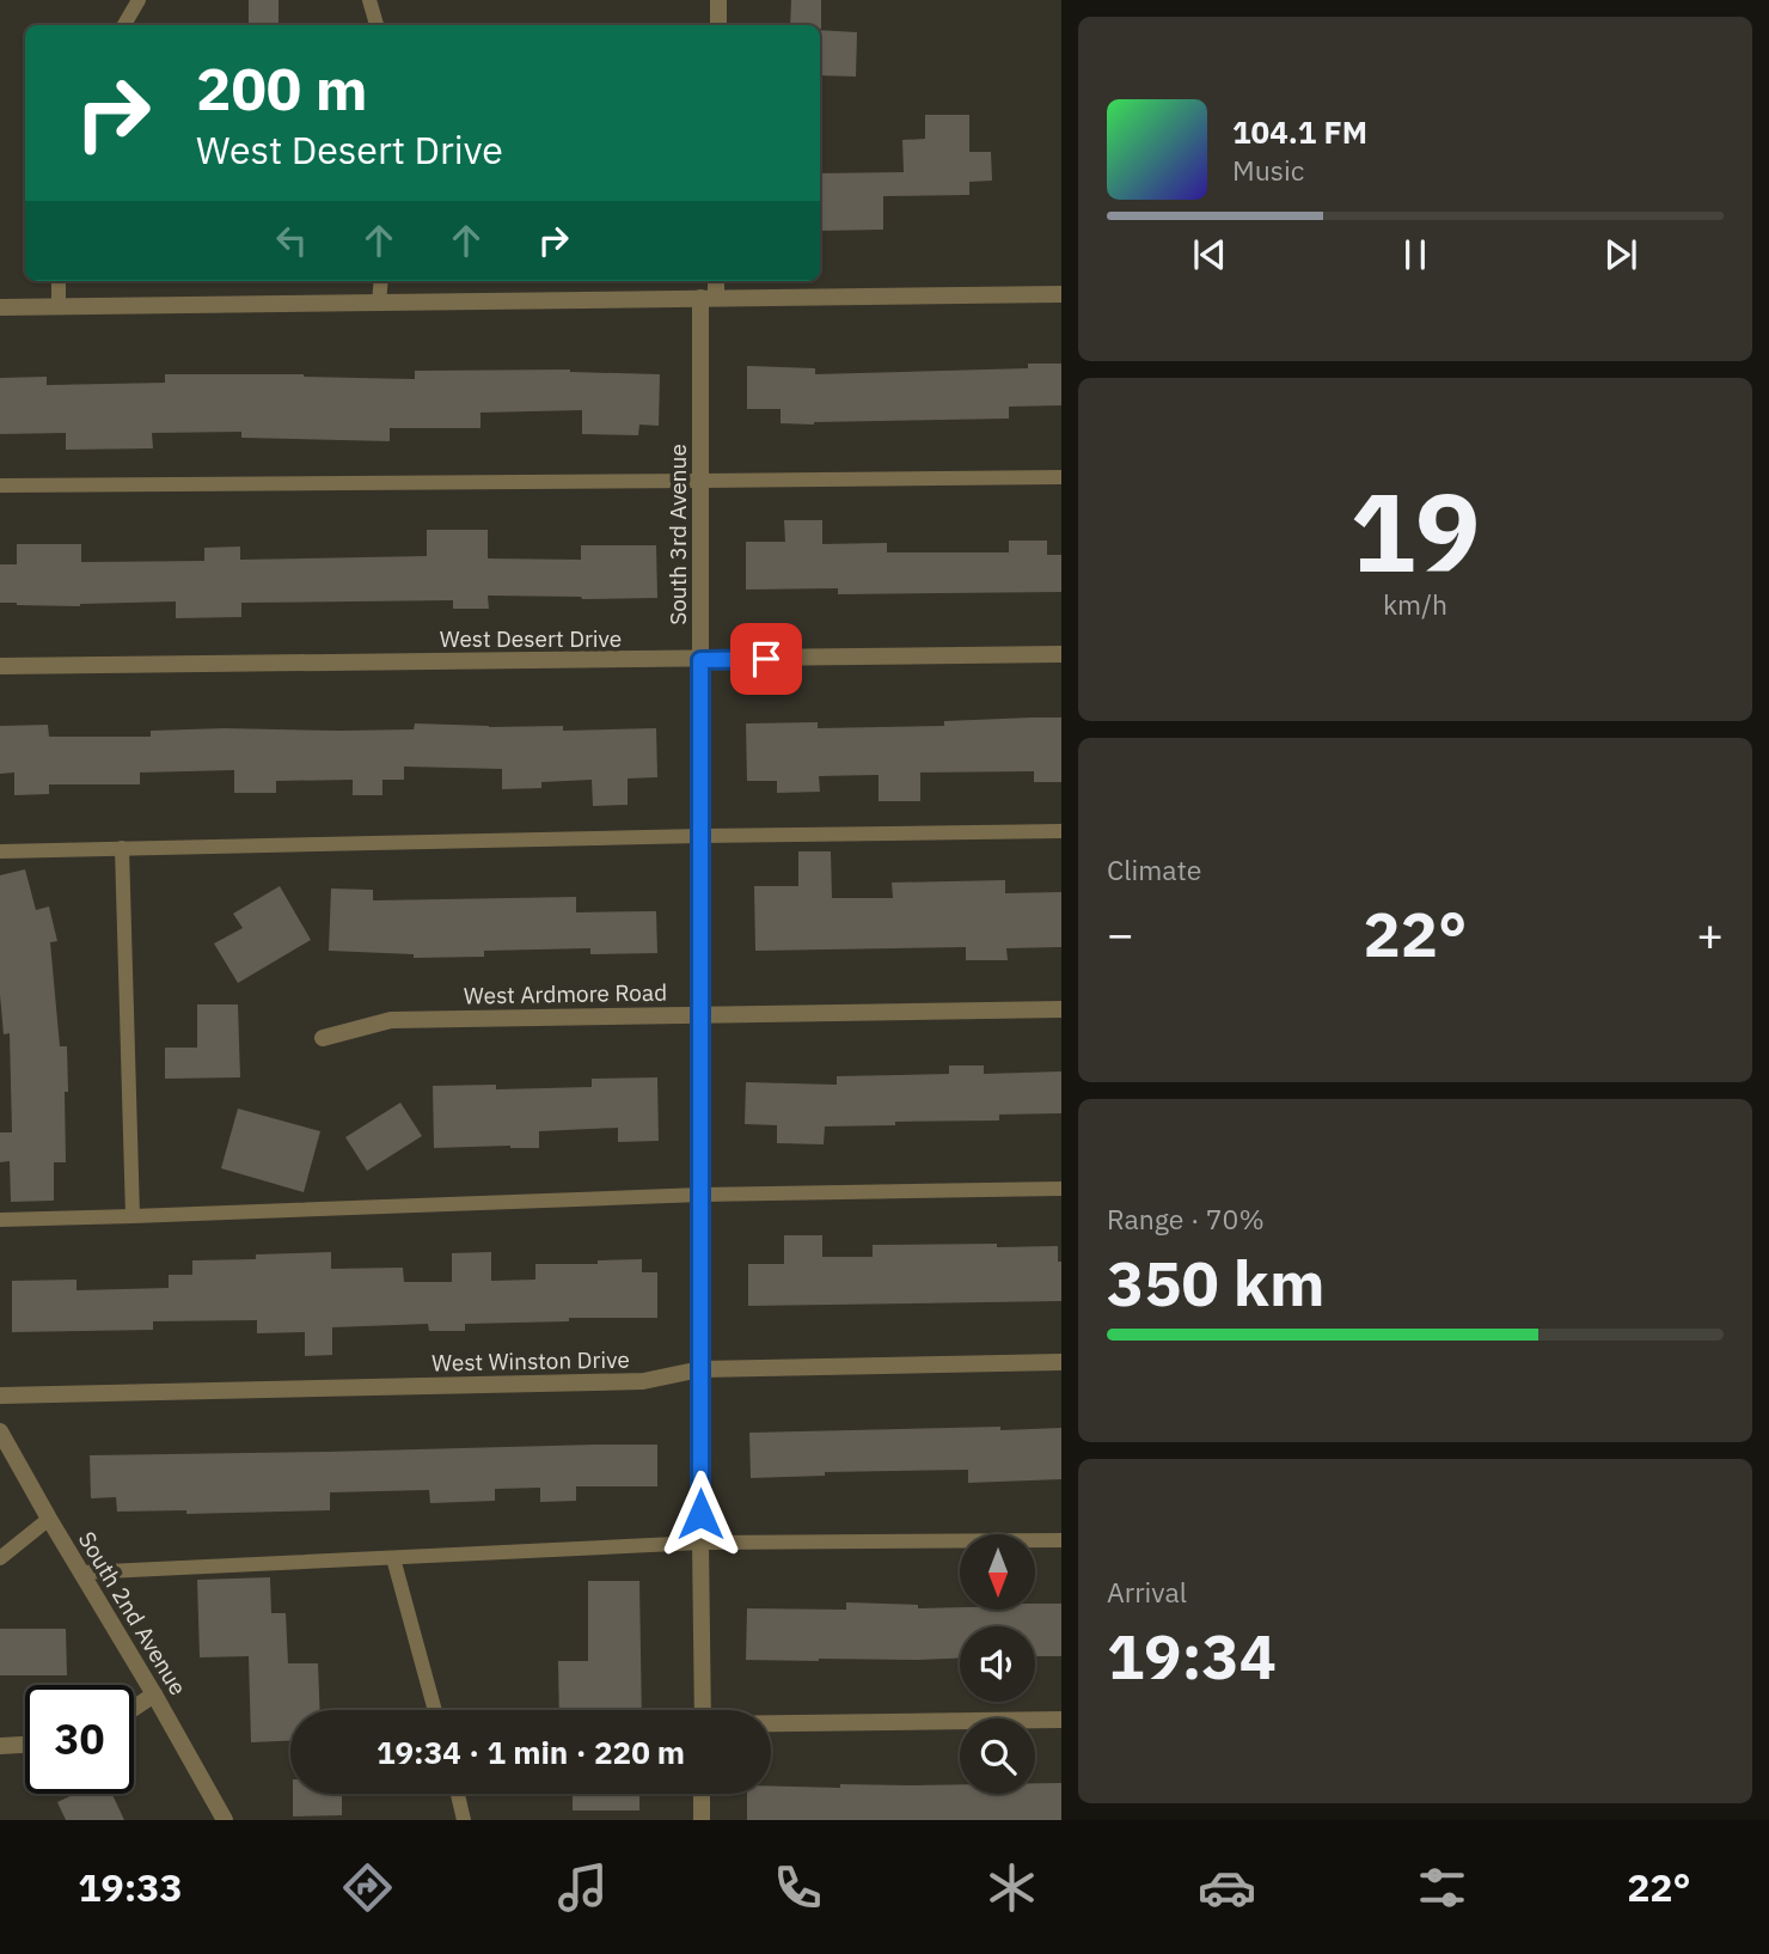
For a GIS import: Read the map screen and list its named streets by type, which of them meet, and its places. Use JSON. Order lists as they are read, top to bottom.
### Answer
{
  "streets": {
    "street": [
      "South 3rd Avenue",
      "West Desert Drive",
      "West Ardmore Road",
      "West Winston Drive",
      "South 2nd Avenue"
    ]
  },
  "crossings": [
    ["South 3rd Avenue", "West Desert Drive"],
    ["South 3rd Avenue", "West Ardmore Road"],
    ["South 3rd Avenue", "West Winston Drive"]
  ],
  "north": "bottom",
  "page": {
    "turn": ["200 m", "West Desert Drive"],
    "song": ["104.1 FM", "Music"],
    "tile": [
      ["19", "km/h"],
      "Climate",
      ["Range · 70%", "350 km"],
      ["Arrival", "19:34"]
    ],
    "heat": ["−", "22°", "+"],
    "limit": "30",
    "trip": "19:34 · 1 min · 220 m",
    "tabs": ["19:33", "22°"]
  }
}
